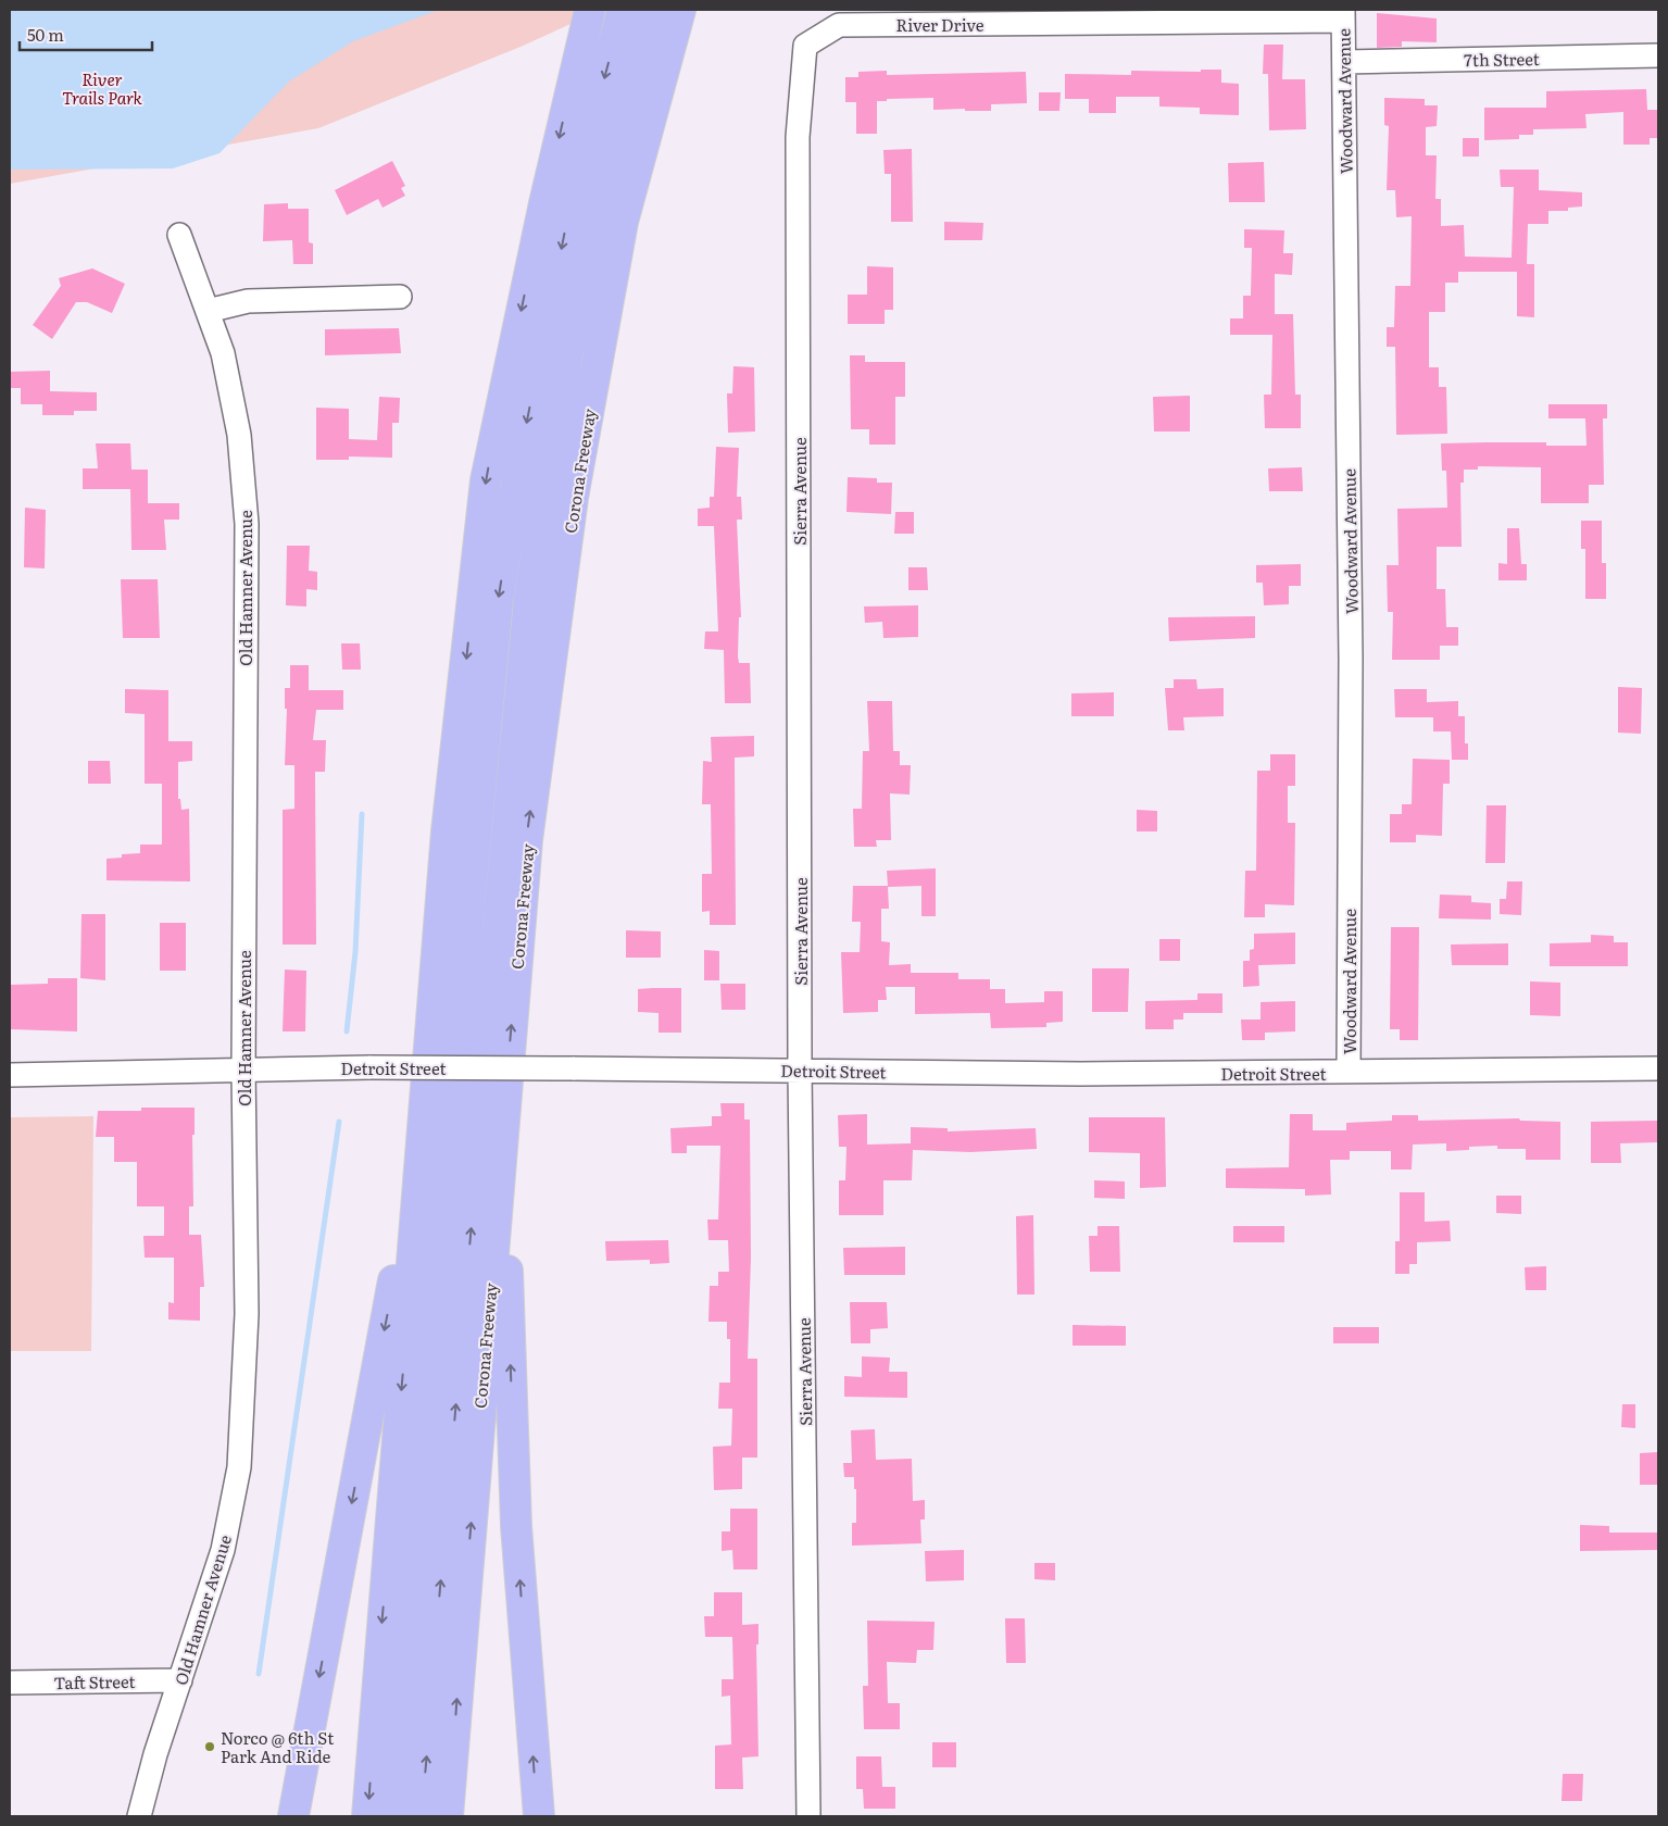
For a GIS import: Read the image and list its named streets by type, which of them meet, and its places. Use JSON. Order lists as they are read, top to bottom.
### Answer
{
  "streets": {
    "highway": ["Corona Freeway"],
    "street": [
      "River Drive",
      "7th Street",
      "Woodward Avenue",
      "Sierra Avenue",
      "Old Hamner Avenue",
      "Detroit Street",
      "Taft Street"
    ]
  },
  "crossings": [
    ["River Drive", "Woodward Avenue"],
    ["River Drive", "Sierra Avenue"],
    ["7th Street", "Woodward Avenue"],
    ["Woodward Avenue", "Detroit Street"],
    ["Sierra Avenue", "Detroit Street"],
    ["Old Hamner Avenue", "Detroit Street"],
    ["Old Hamner Avenue", "Taft Street"]
  ],
  "parks": ["River Trails Park"],
  "places": ["Norco @ 6th St Park And Ride"],
  "scale_bar": "50 m"
}
